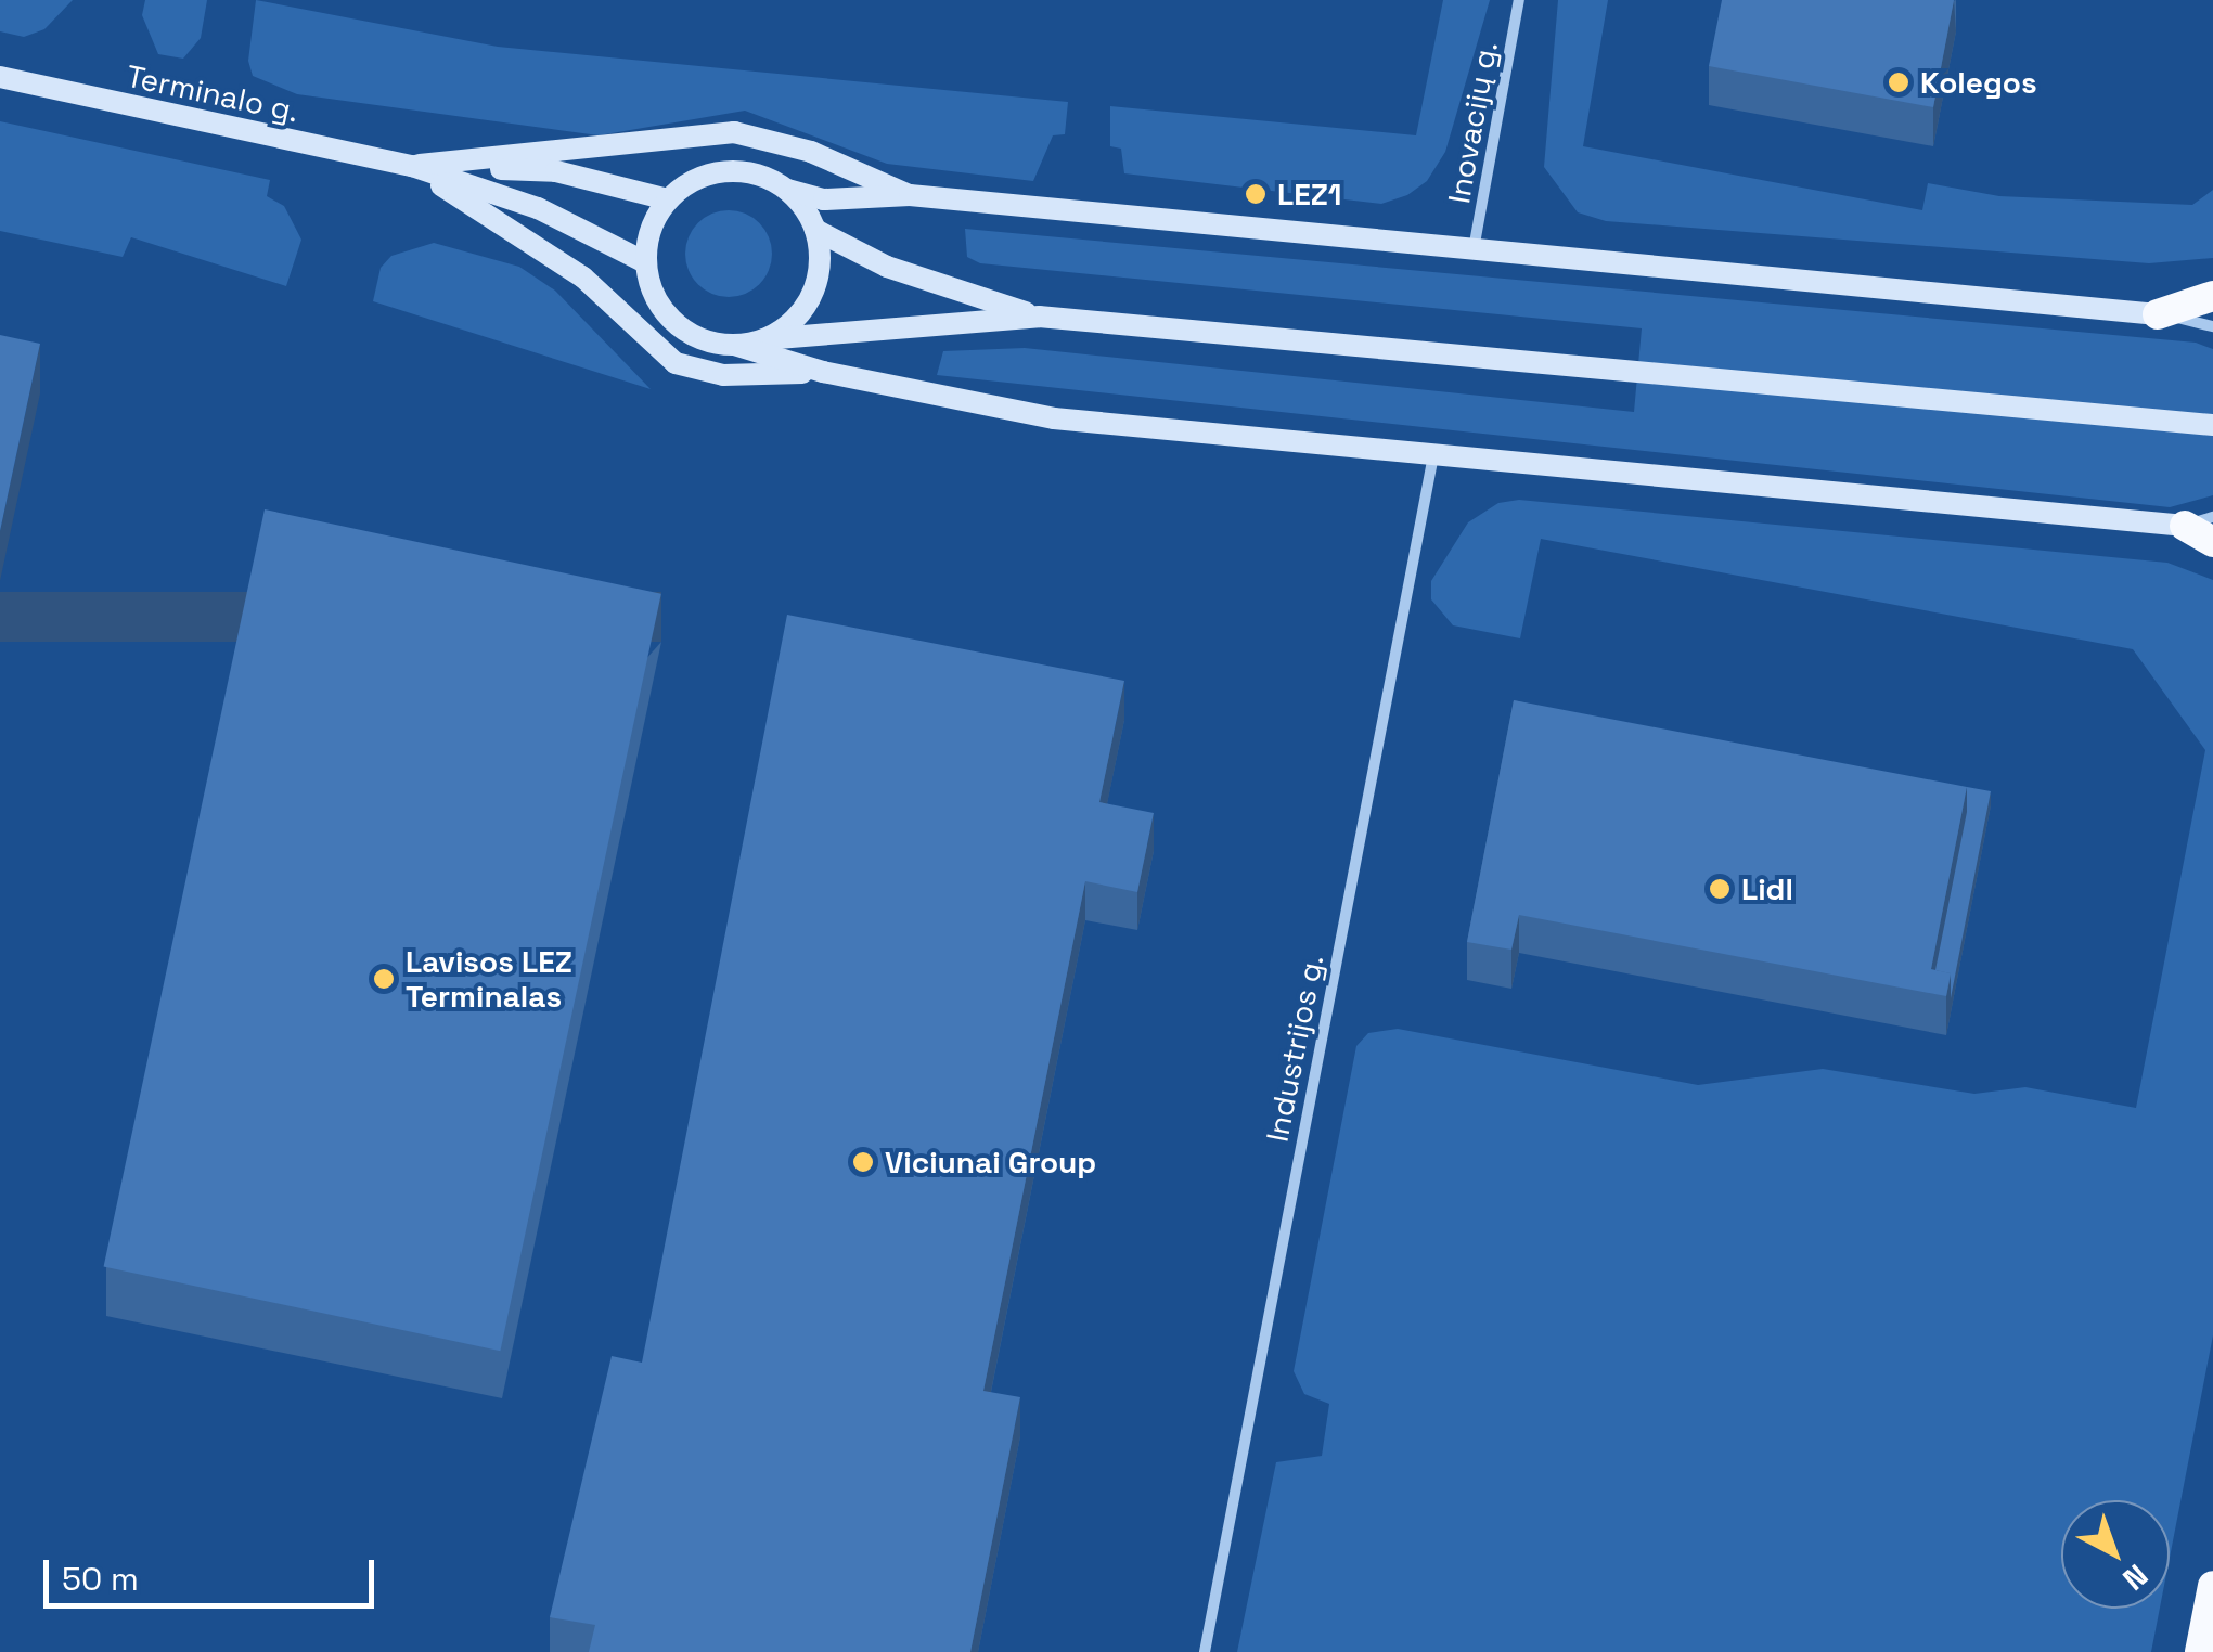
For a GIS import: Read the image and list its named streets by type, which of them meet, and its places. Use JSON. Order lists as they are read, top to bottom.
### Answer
{
  "streets": {
    "main road": ["Terminalo g."],
    "street": ["Inovacijų g.", "Industrijos g."]
  },
  "places": [
    "Kolegos",
    "LEZ1",
    "Lidl",
    "Lavisos LEZ Terminalas",
    "Viciunai Group"
  ],
  "scale_bar": "50 m",
  "north": "bottom right"
}
